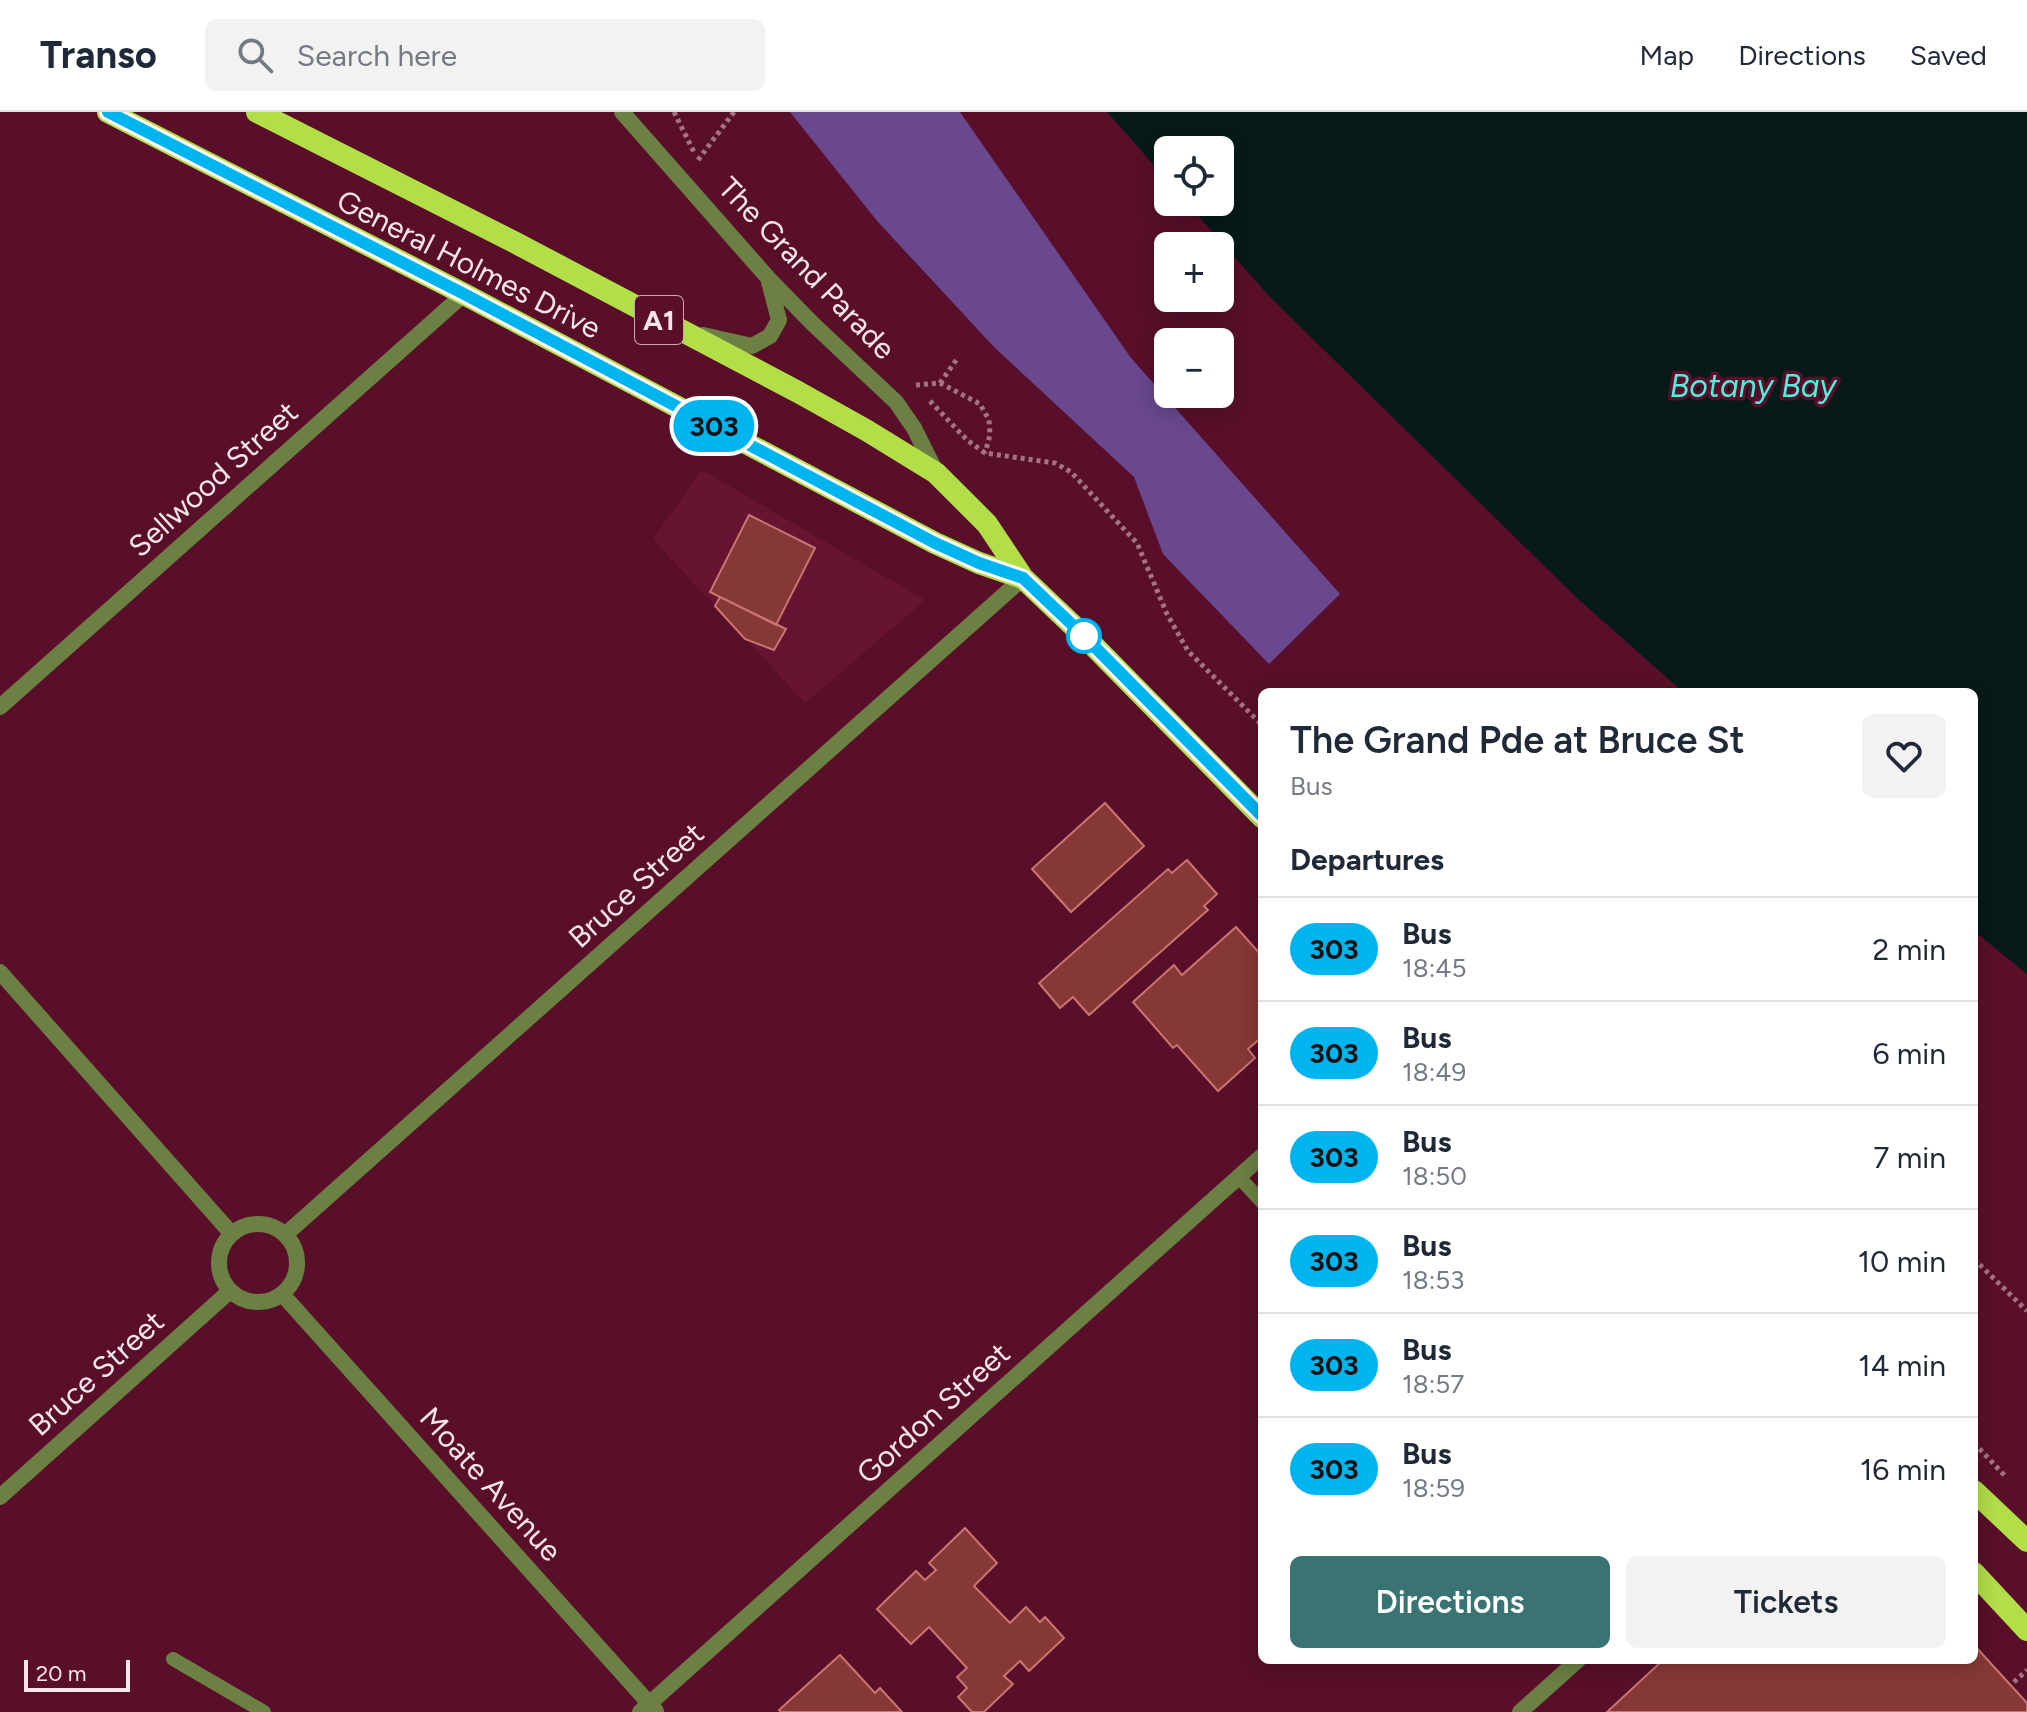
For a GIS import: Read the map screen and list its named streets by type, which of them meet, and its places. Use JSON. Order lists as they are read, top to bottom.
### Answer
{
  "streets": {
    "highway": ["General Holmes Drive", "A1"],
    "street": [
      "The Grand Parade",
      "Sellwood Street",
      "Bruce Street",
      "Gordon Street",
      "Moate Avenue"
    ]
  },
  "crossings": [
    ["General Holmes Drive", "The Grand Parade"],
    ["General Holmes Drive", "A1"],
    ["General Holmes Drive", "Sellwood Street"],
    ["General Holmes Drive", "Bruce Street"],
    ["A1", "Bruce Street"],
    ["Bruce Street", "Moate Avenue"],
    ["Gordon Street", "Moate Avenue"]
  ],
  "water": ["Botany Bay"],
  "lines": ["bus line 303"],
  "scale_bar": "20 m",
  "page": {
    "header": "Transo",
    "search": "Search here",
    "nav": ["Map", "Directions", "Saved"],
    "on_map": "303",
    "map_buttons": ["+", "−"],
    "heading": [
      ["The Grand Pde at Bruce St", "Bus"],
      "Departures"
    ],
    "list": [
      {
        "mark": "303",
        "name": "Bus",
        "note": "18:45",
        "value": "2 min"
      },
      {
        "mark": "303",
        "name": "Bus",
        "note": "18:49",
        "value": "6 min"
      },
      {
        "mark": "303",
        "name": "Bus",
        "note": "18:50",
        "value": "7 min"
      },
      {
        "mark": "303",
        "name": "Bus",
        "note": "18:53",
        "value": "10 min"
      },
      {
        "mark": "303",
        "name": "Bus",
        "note": "18:57",
        "value": "14 min"
      },
      {
        "mark": "303",
        "name": "Bus",
        "note": "18:59",
        "value": "16 min"
      }
    ],
    "buttons": ["Directions", "Tickets"],
    "scale": "20 m"
  }
}
